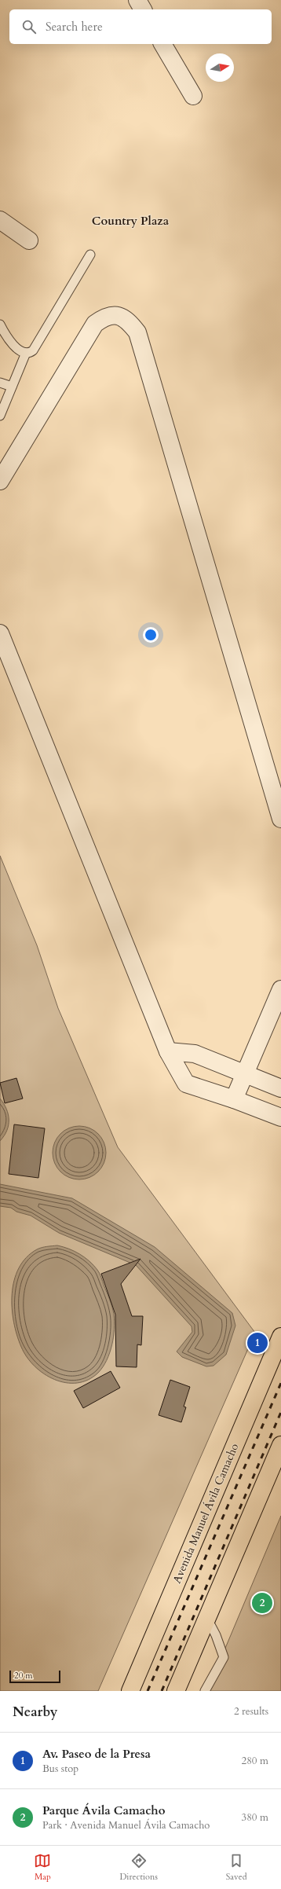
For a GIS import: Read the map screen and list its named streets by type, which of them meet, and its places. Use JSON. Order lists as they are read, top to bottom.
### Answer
{
  "streets": {
    "main road": ["Avenida Manuel Ávila Camacho"]
  },
  "districts": ["Country Plaza"],
  "scale_bar": "20 m",
  "north": "right",
  "page": {
    "search": "Search here",
    "pins": ["1", "2"],
    "scale": "20 m",
    "heading": ["Nearby", "2 results"],
    "list": [
      {
        "mark": "1",
        "name": "Av. Paseo de la Presa",
        "note": "Bus stop",
        "value": "280 m"
      },
      {
        "mark": "2",
        "name": "Parque Ávila Camacho",
        "note": "Park · Avenida Manuel Ávila Camacho",
        "value": "380 m"
      }
    ],
    "nav": ["Map", "Directions", "Saved"]
  }
}
